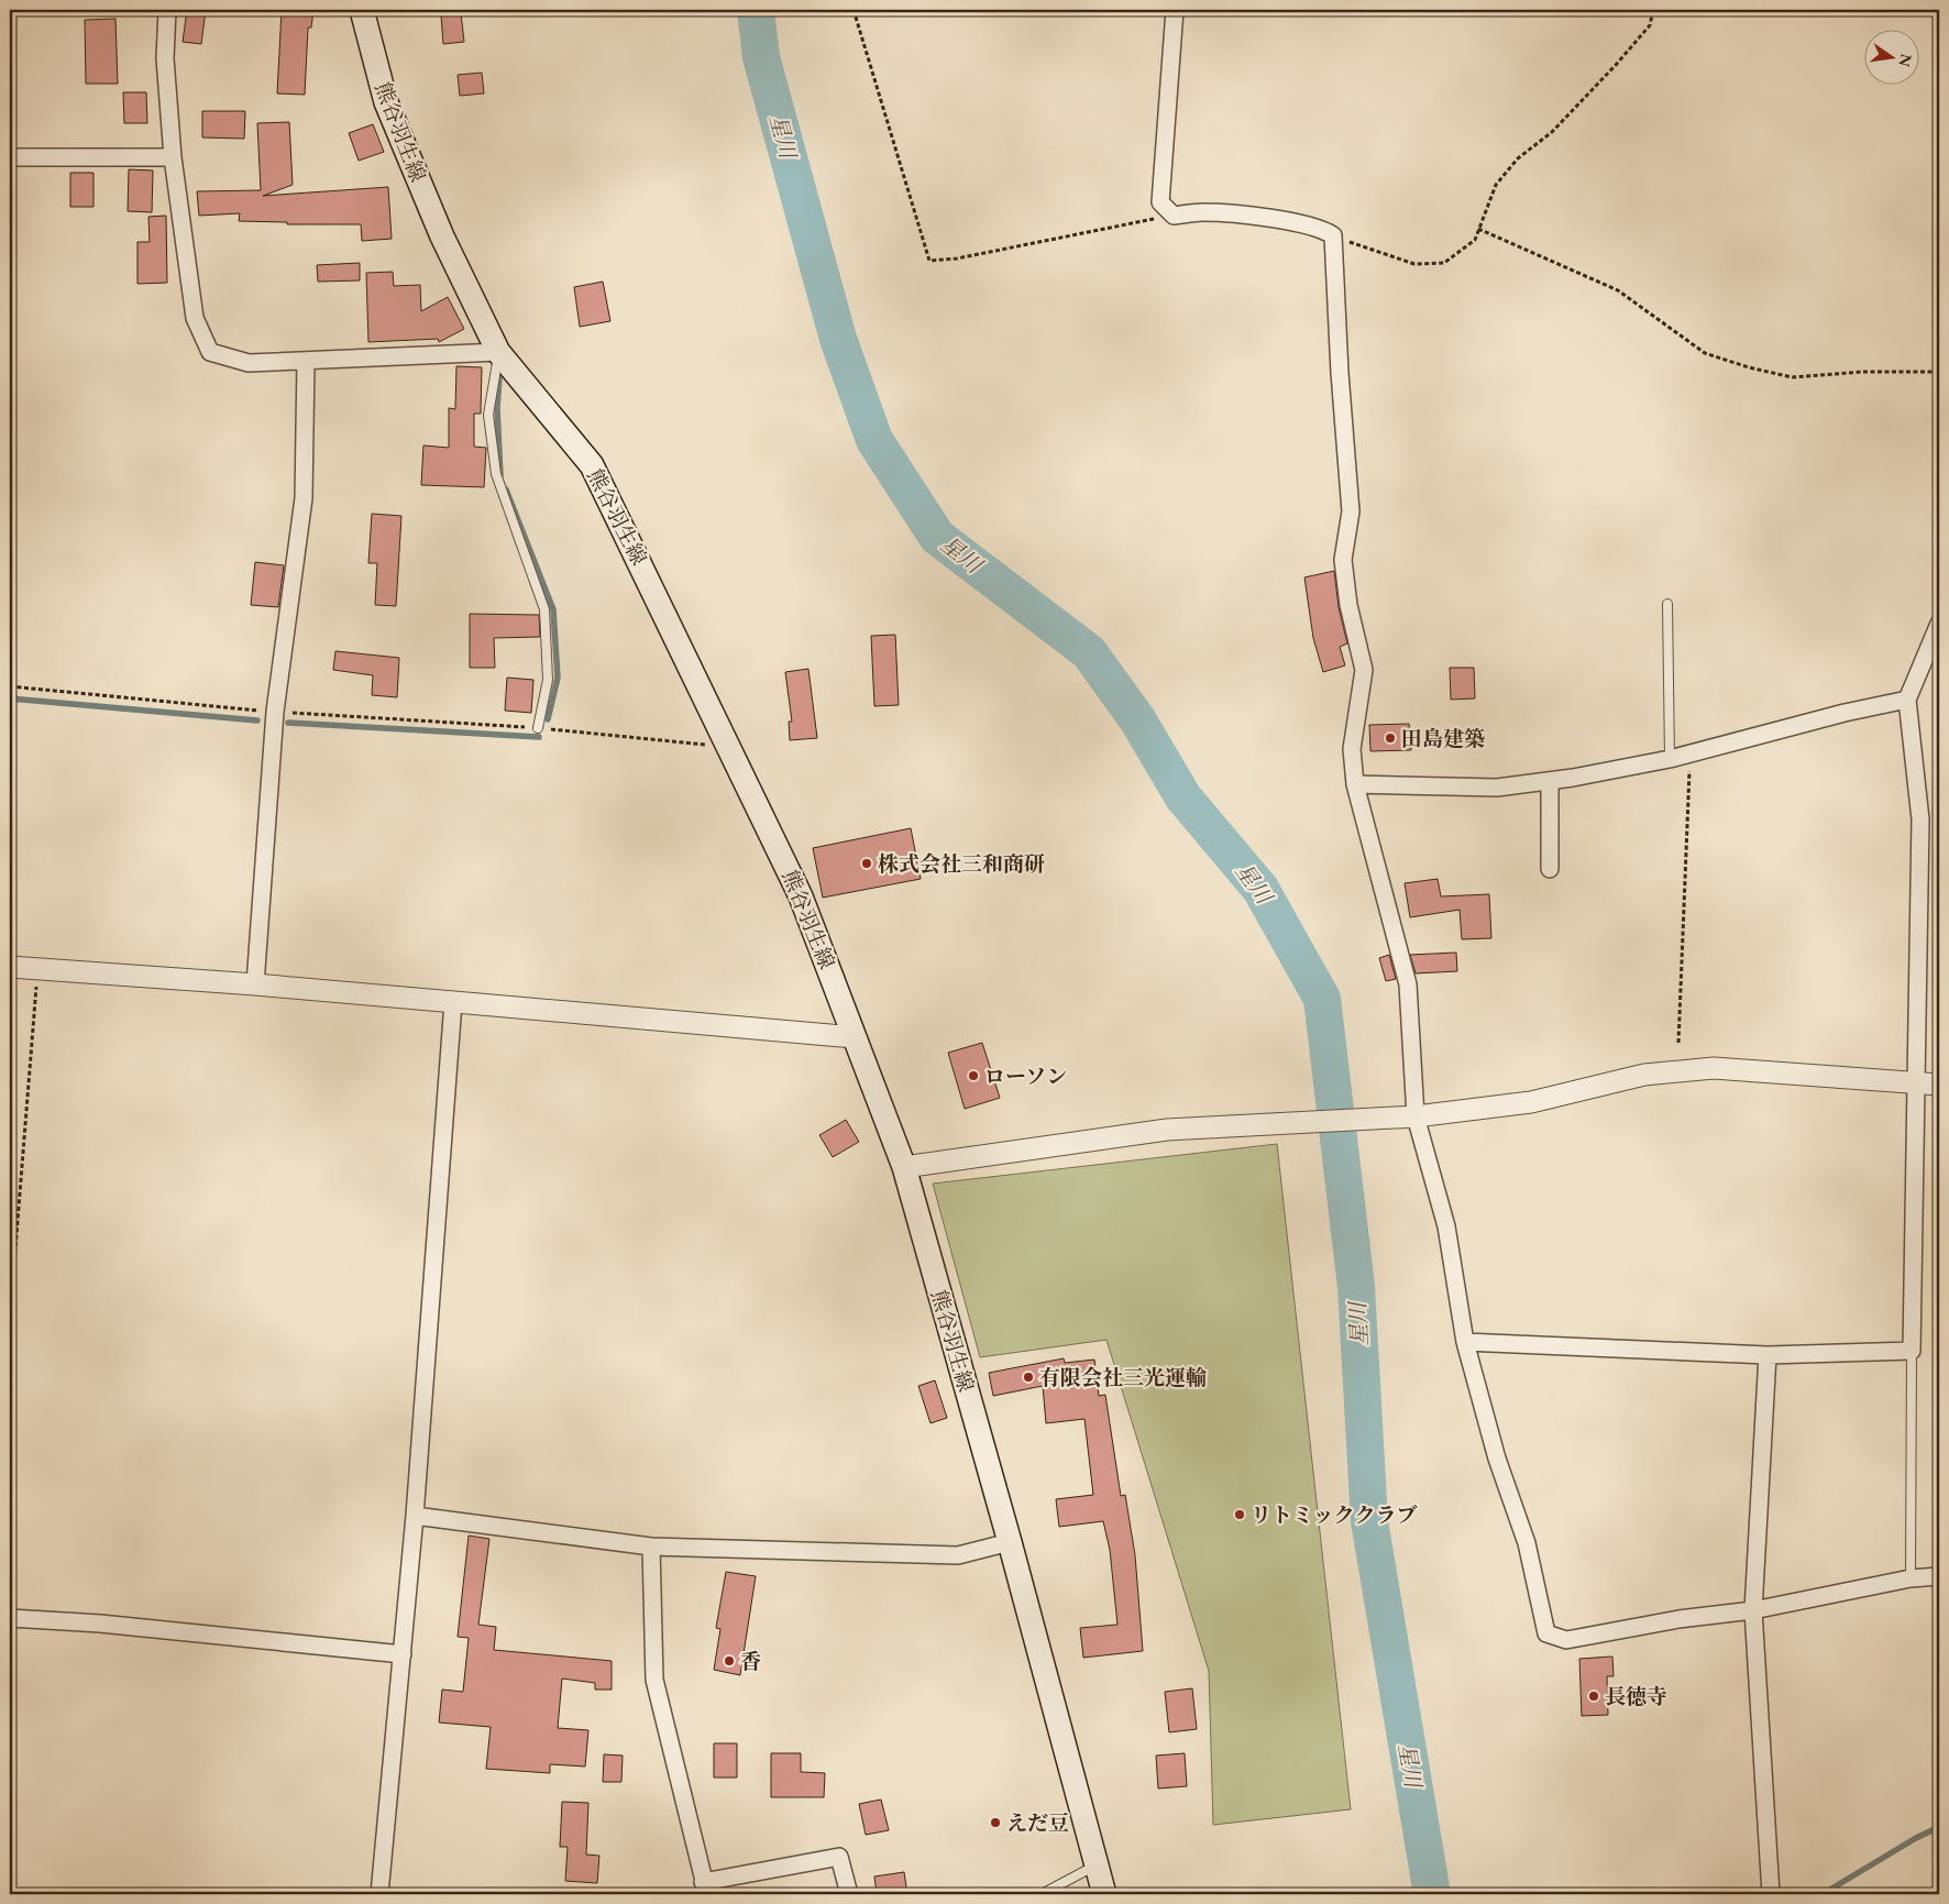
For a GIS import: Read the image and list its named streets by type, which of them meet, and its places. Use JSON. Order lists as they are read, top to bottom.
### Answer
{
  "streets": {
    "main road": ["熊谷羽生線"]
  },
  "water": ["星川"],
  "places": [
    "田島建築",
    "株式会社三和商研",
    "ローソン",
    "有限会社三光運輸",
    "リトミッククラブ",
    "香",
    "長徳寺",
    "えだ豆"
  ],
  "north": "right"
}
